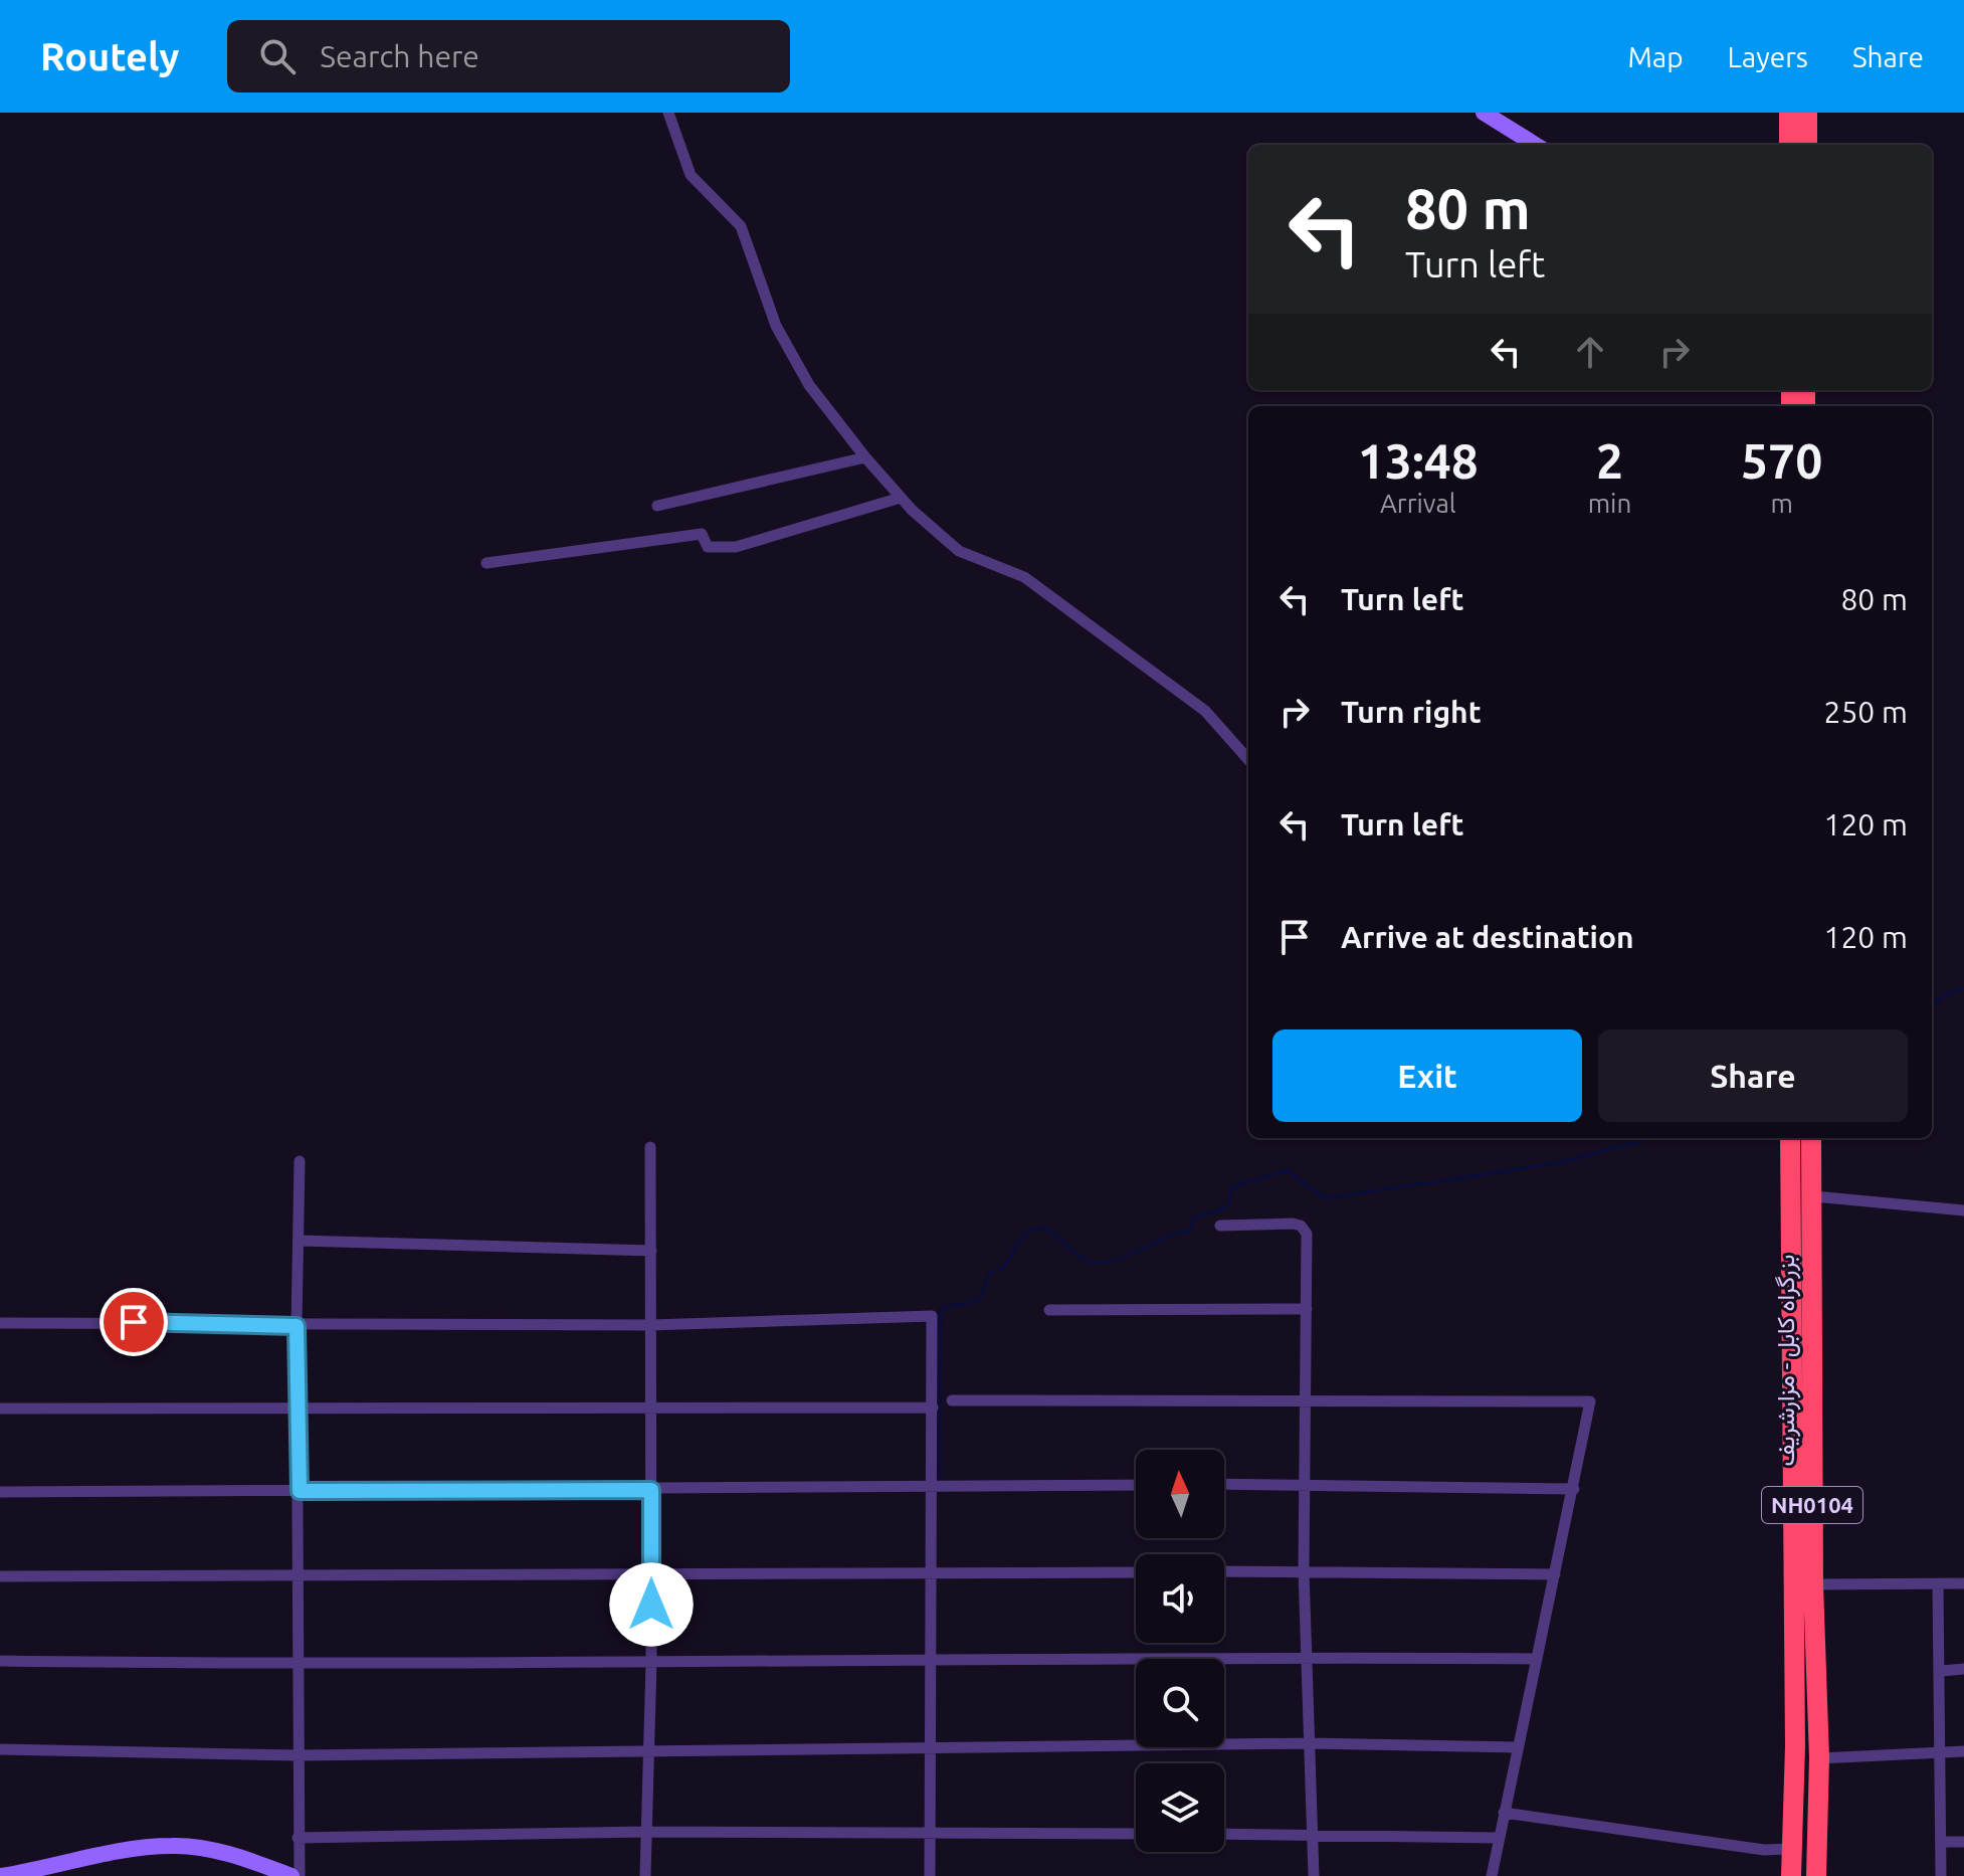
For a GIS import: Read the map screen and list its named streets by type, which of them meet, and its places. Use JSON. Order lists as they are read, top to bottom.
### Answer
{
  "streets": {
    "highway": ["بزرگراه کابل - مزارشریف", "NH0104"]
  },
  "north": "top",
  "page": {
    "header": "Routely",
    "search": "Search here",
    "nav": ["Map", "Layers", "Share"],
    "turn": ["80 m", "Turn left"],
    "eta": [
      "13:48",
      "Arrival",
      "2",
      "min",
      "570",
      "m"
    ],
    "list": [
      {
        "name": "Turn left",
        "value": "80 m"
      },
      {
        "name": "Turn right",
        "value": "250 m"
      },
      {
        "name": "Turn left",
        "value": "120 m"
      },
      {
        "name": "Arrive at destination",
        "value": "120 m"
      }
    ],
    "buttons": ["Exit", "Share"]
  }
}
